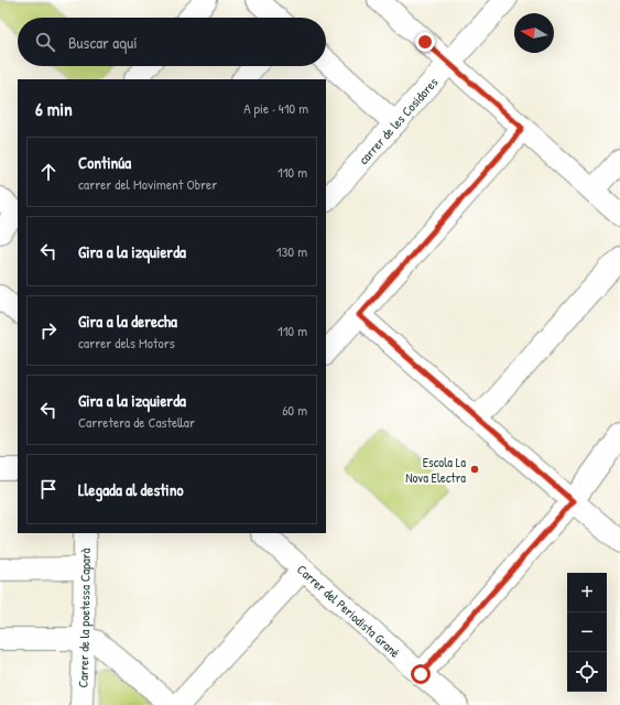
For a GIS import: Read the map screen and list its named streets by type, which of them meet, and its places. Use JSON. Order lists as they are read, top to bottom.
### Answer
{
  "streets": {
    "street": ["carrer de les Cosidores", "Carrer del Periodista Grané", "Carrer de la poetessa Caparà"]
  },
  "places": ["Escola La Nova Electra"],
  "north": "left",
  "page": {
    "search": "Buscar aquí",
    "heading": ["6 min", "A pie · 410 m"],
    "list": [
      ["Continúa", "carrer del Moviment Obrer", "110 m"],
      ["Gira a la izquierda", "130 m"],
      ["Gira a la derecha", "carrer dels Motors", "110 m"],
      ["Gira a la izquierda", "Carretera de Castellar", "60 m"],
      "Llegada al destino"
    ],
    "map_buttons": ["+", "−"]
  }
}
